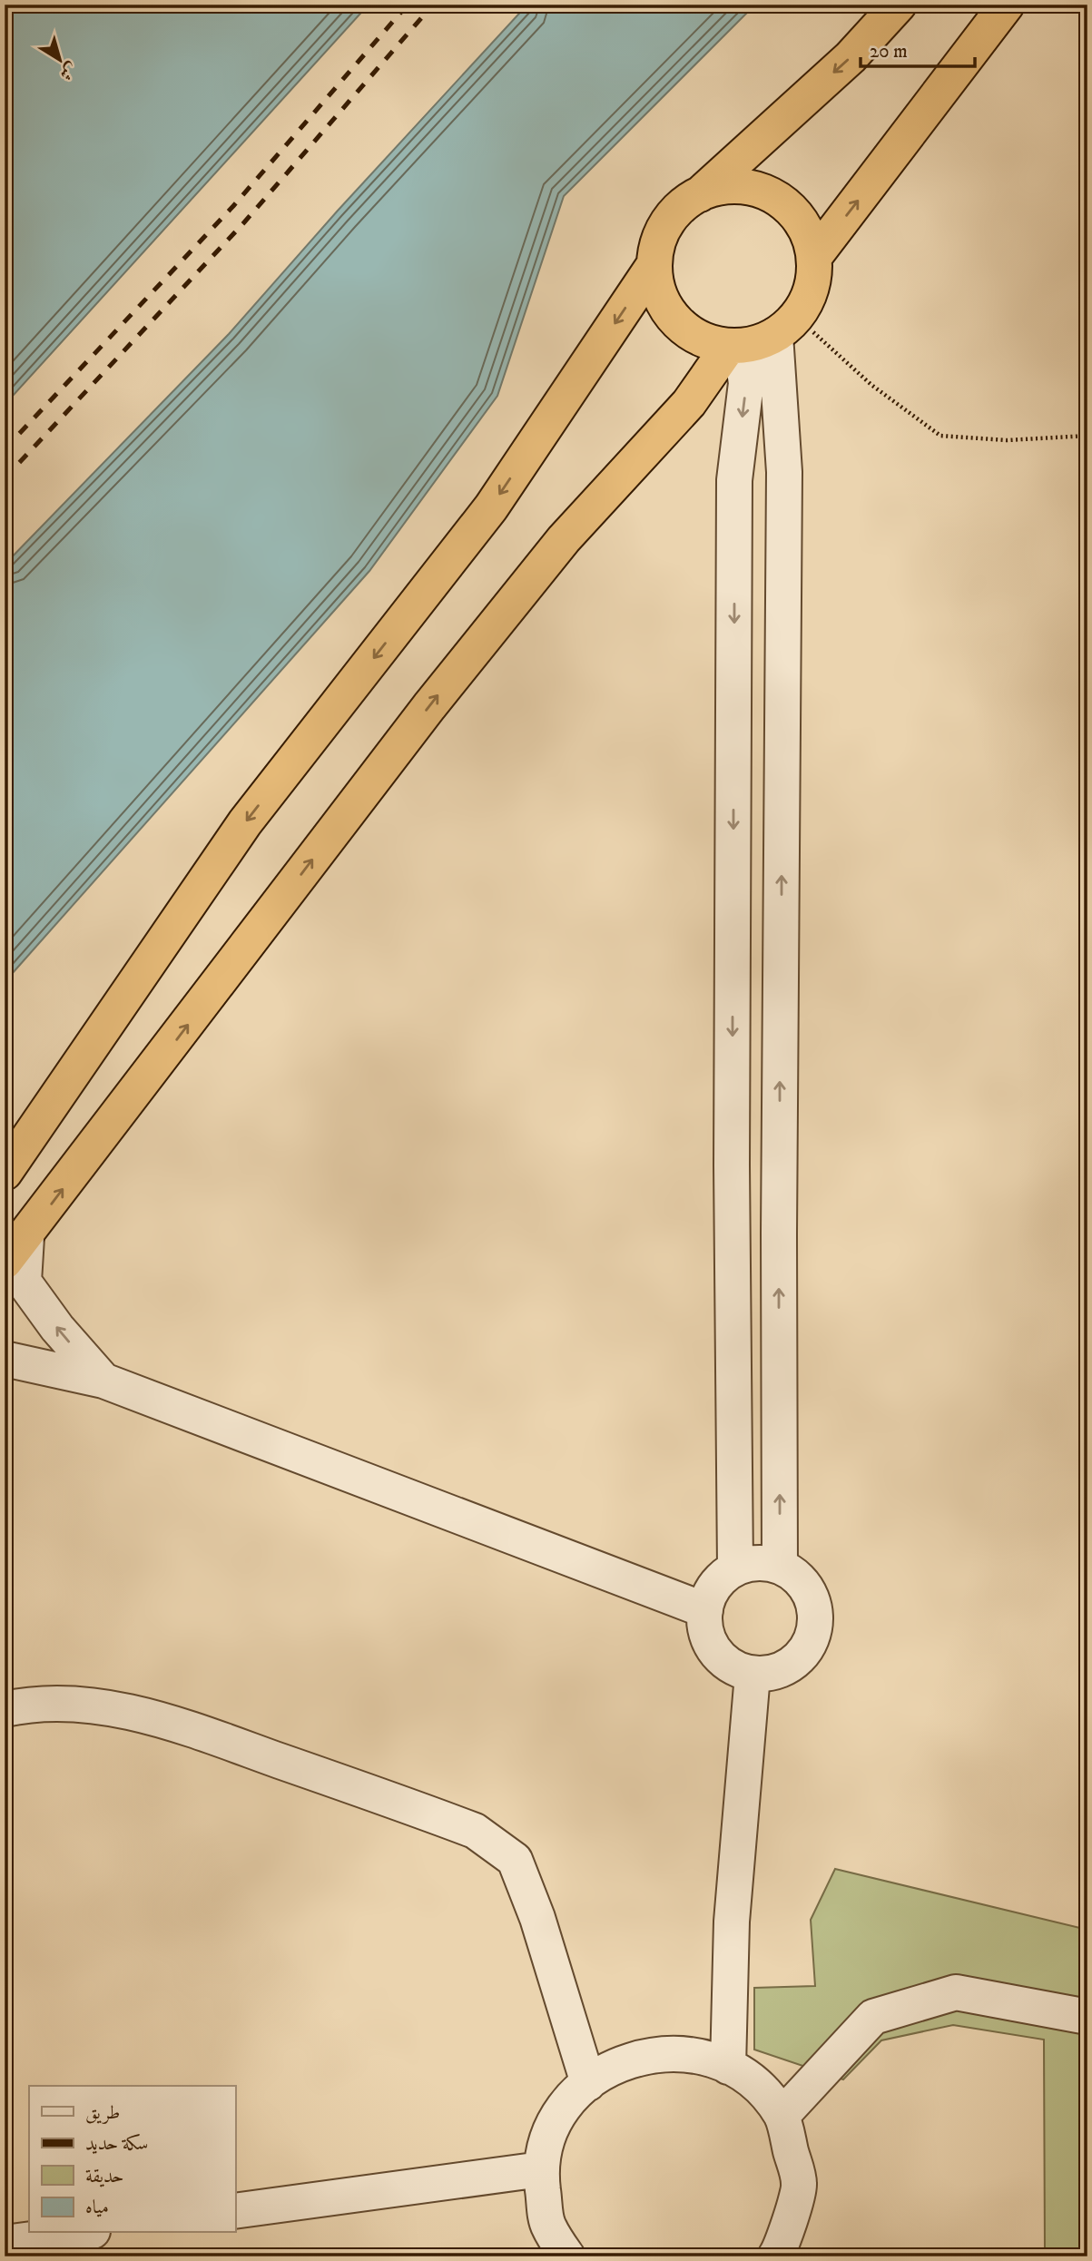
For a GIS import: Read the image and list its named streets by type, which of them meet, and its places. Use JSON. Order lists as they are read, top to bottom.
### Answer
{
  "legend": [
    "طريق",
    "سكة حديد",
    "حديقة",
    "مياه"
  ],
  "scale_bar": "20 m",
  "north": "bottom right"
}
